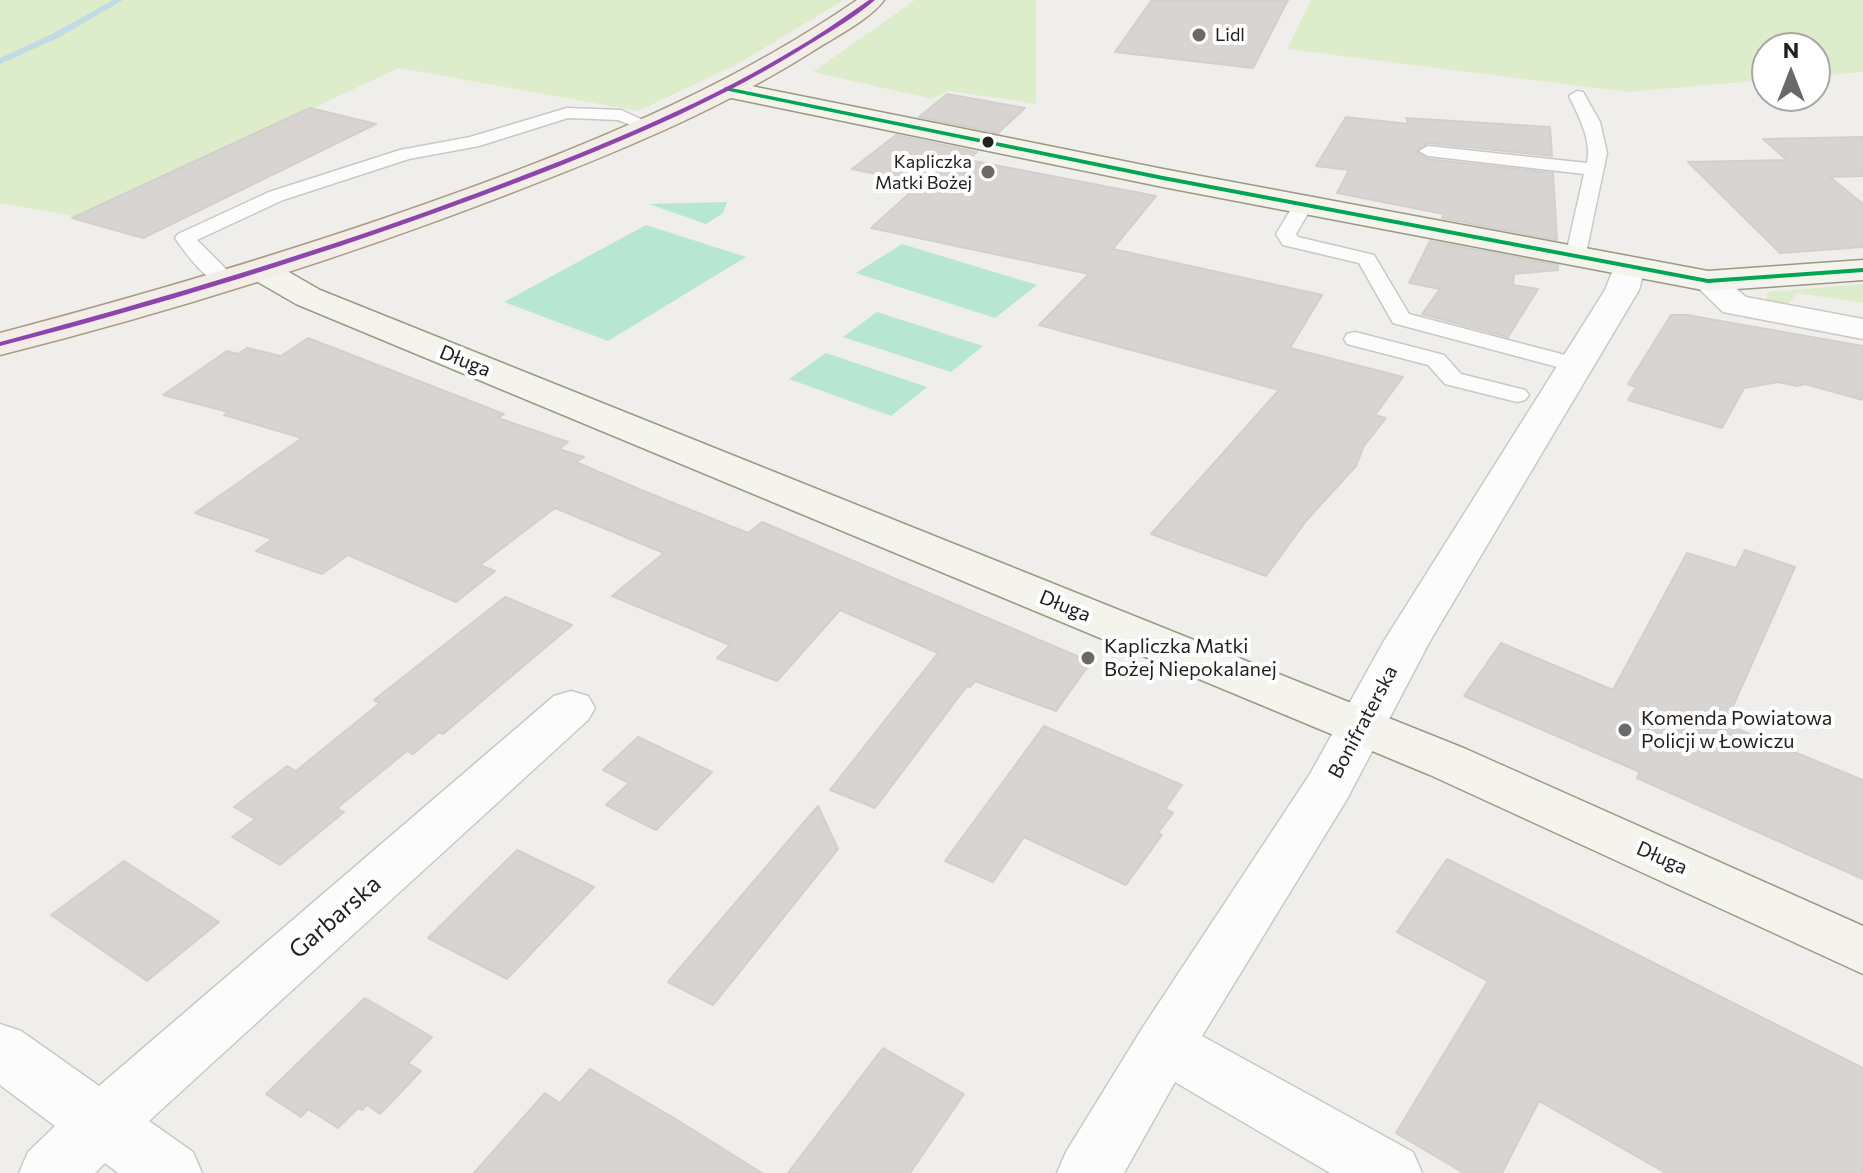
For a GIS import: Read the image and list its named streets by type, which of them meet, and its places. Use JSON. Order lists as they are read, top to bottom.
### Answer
{
  "streets": {
    "street": ["Długa", "Bonifraterska", "Garbarska"]
  },
  "crossings": [
    ["Długa", "Bonifraterska"]
  ],
  "places": [
    "Lidl",
    "Kapliczka Matki Bożej",
    "Kapliczka Matki Bożej Niepokalanej",
    "Komenda Powiatowa Policji w Łowiczu"
  ],
  "north": "top"
}
